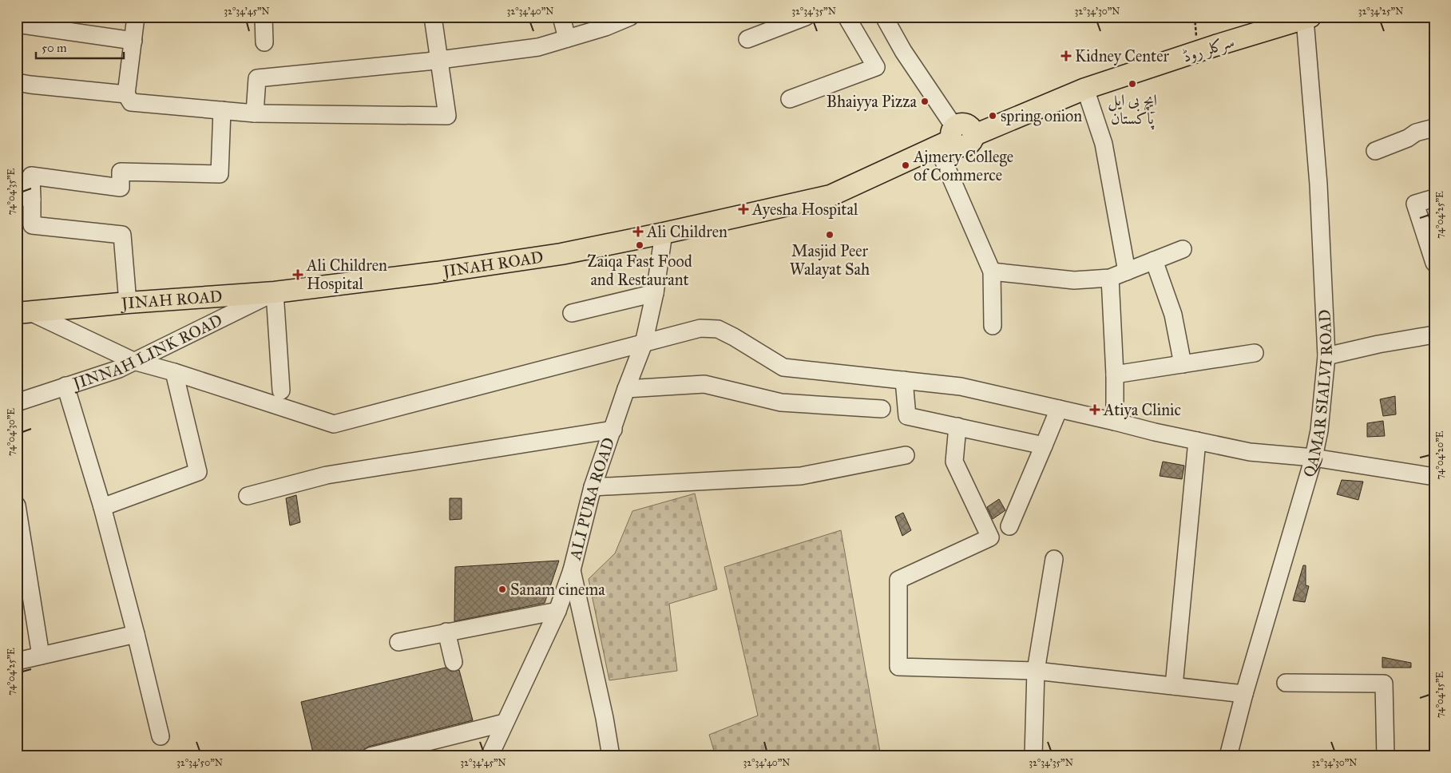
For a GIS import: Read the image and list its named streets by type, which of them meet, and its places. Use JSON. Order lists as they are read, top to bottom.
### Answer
{
  "streets": {
    "main road": ["سرکلر روڈ", "JINAH ROAD"],
    "street": ["JINNAH LINK ROAD", "QAMAR SIALVI ROAD", "ALI PURA ROAD"]
  },
  "crossings": [
    ["سرکلر روڈ", "JINAH ROAD"],
    ["سرکلر روڈ", "QAMAR SIALVI ROAD"],
    ["JINAH ROAD", "JINNAH LINK ROAD"],
    ["JINAH ROAD", "ALI PURA ROAD"]
  ],
  "places": {
    "health": [
      "Kidney Center",
      "Ayesha Hospital",
      "Ali Children",
      "Ali Children Hospital",
      "Atiya Clinic"
    ],
    "other": [
      "ایچ بی ایل پاکستان",
      "Bhaiyya Pizza",
      "spring onion",
      "Ajmery College of Commerce",
      "Masjid Peer Walayat Sah",
      "Zaiqa Fast Food and Restaurant",
      "Sanam cinema"
    ]
  },
  "scale_bar": "50 m",
  "coordinates": [
    "32°34'45\"N",
    "32°34'40\"N",
    "32°34'35\"N",
    "32°34'30\"N",
    "32°34'25\"N",
    "74°04'35\"E",
    "74°04'25\"E",
    "74°04'30\"E",
    "74°04'20\"E",
    "74°04'15\"E",
    "32°34'50\"N"
  ]
}
